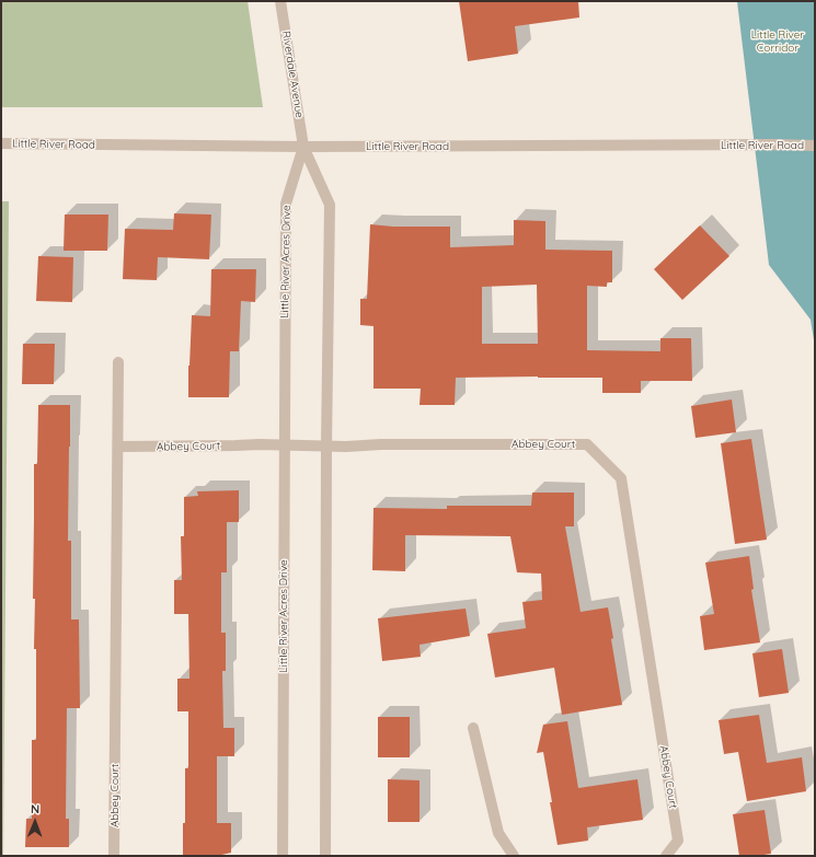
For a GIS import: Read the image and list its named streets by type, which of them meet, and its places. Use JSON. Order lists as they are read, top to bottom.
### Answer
{
  "streets": {
    "street": [
      "Riverdale Avenue",
      "Little River Road",
      "Little River Acres Drive",
      "Abbey Court"
    ]
  },
  "crossings": [
    ["Riverdale Avenue", "Little River Road"],
    ["Riverdale Avenue", "Little River Acres Drive"],
    ["Little River Road", "Little River Acres Drive"],
    ["Little River Acres Drive", "Abbey Court"]
  ],
  "parks": ["Little River Corridor"],
  "north": "top"
}
